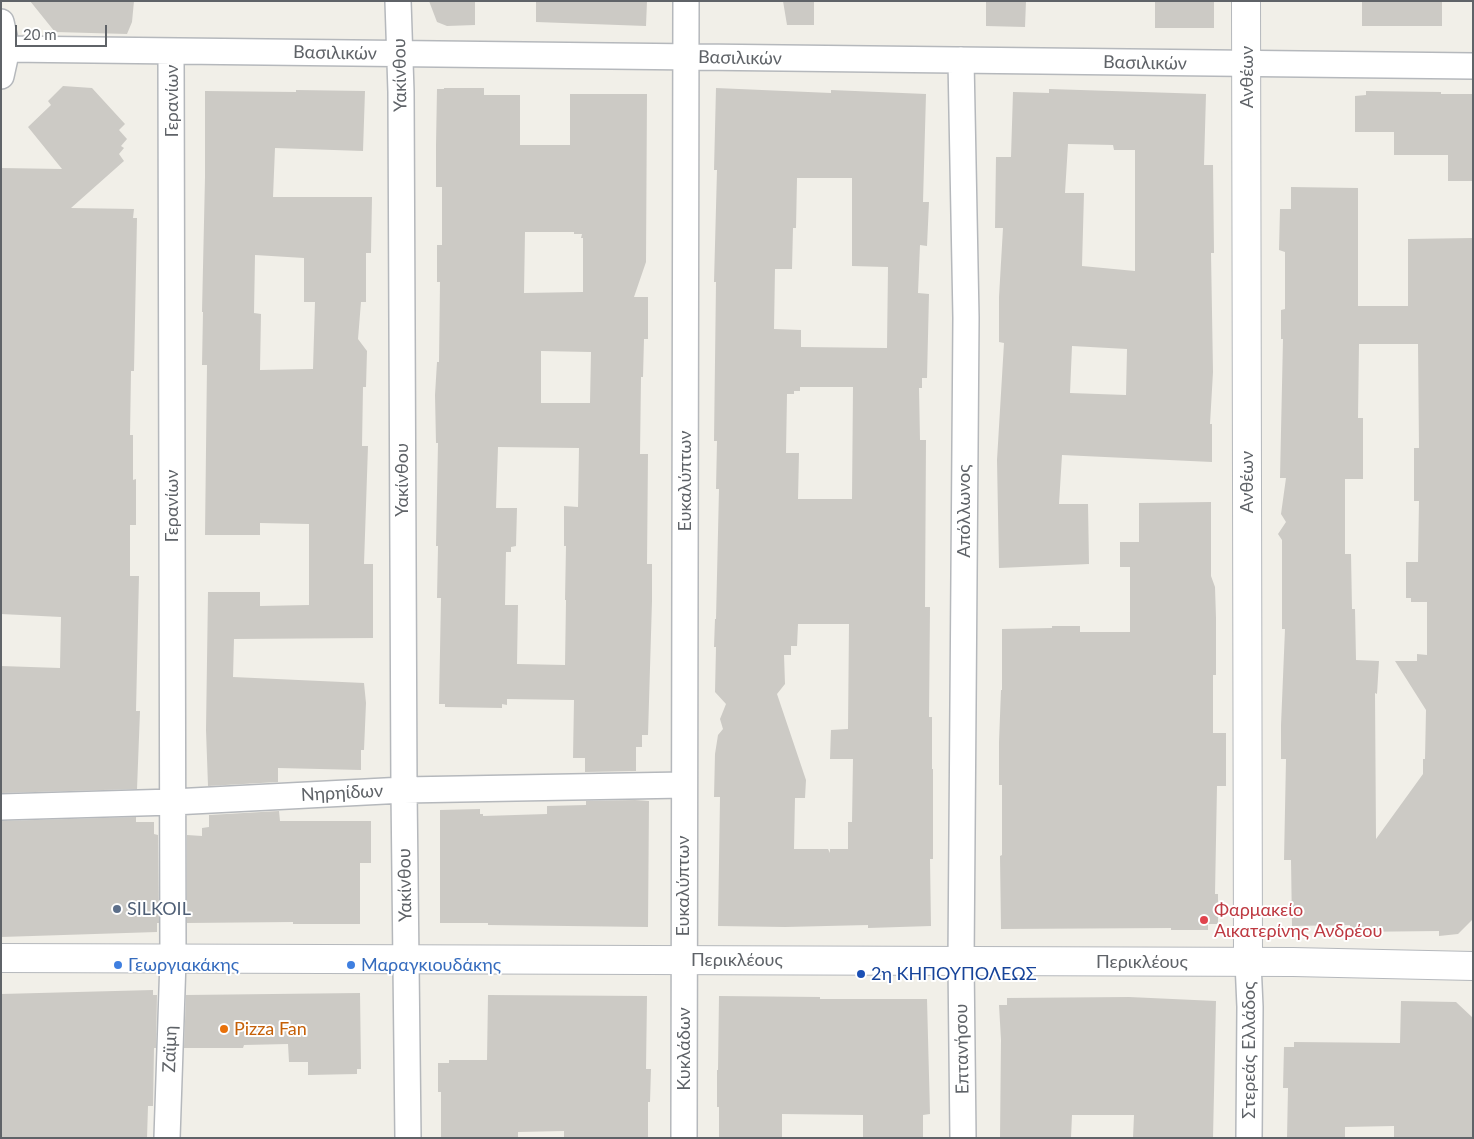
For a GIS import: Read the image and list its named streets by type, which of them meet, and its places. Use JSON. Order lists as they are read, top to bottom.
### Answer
{
  "streets": {
    "street": [
      "Βασιλικών",
      "Υακίνθου",
      "Ανθέων",
      "Γερανίων",
      "Ευκαλύπτων",
      "Απόλλωνος",
      "Νηρηίδων",
      "Περικλέους",
      "Ζαϊμη",
      "Κυκλάδων",
      "Επτανήσου",
      "Στερεάς Ελλάδος"
    ]
  },
  "crossings": [
    ["Βασιλικών", "Υακίνθου"],
    ["Βασιλικών", "Ανθέων"],
    ["Βασιλικών", "Γερανίων"],
    ["Βασιλικών", "Ευκαλύπτων"],
    ["Βασιλικών", "Απόλλωνος"],
    ["Υακίνθου", "Νηρηίδων"],
    ["Υακίνθου", "Περικλέους"],
    ["Ανθέων", "Περικλέους"],
    ["Ανθέων", "Στερεάς Ελλάδος"],
    ["Γερανίων", "Νηρηίδων"],
    ["Γερανίων", "Περικλέους"],
    ["Γερανίων", "Ζαϊμη"],
    ["Ευκαλύπτων", "Νηρηίδων"],
    ["Ευκαλύπτων", "Περικλέους"],
    ["Ευκαλύπτων", "Κυκλάδων"],
    ["Απόλλωνος", "Περικλέους"],
    ["Απόλλωνος", "Επτανήσου"],
    ["Περικλέους", "Ζαϊμη"],
    ["Περικλέους", "Κυκλάδων"],
    ["Περικλέους", "Επτανήσου"],
    ["Περικλέους", "Στερεάς Ελλάδος"]
  ],
  "places": [
    "SILKOIL",
    "Φαρμακείο Αικατερίνης Ανδρέου",
    "Γεωργιακάκης",
    "Μαραγκιουδάκης",
    "2η ΚΗΠΟΥΠΟΛΕΩΣ",
    "Pizza Fan"
  ],
  "scale_bar": "20 m"
}
